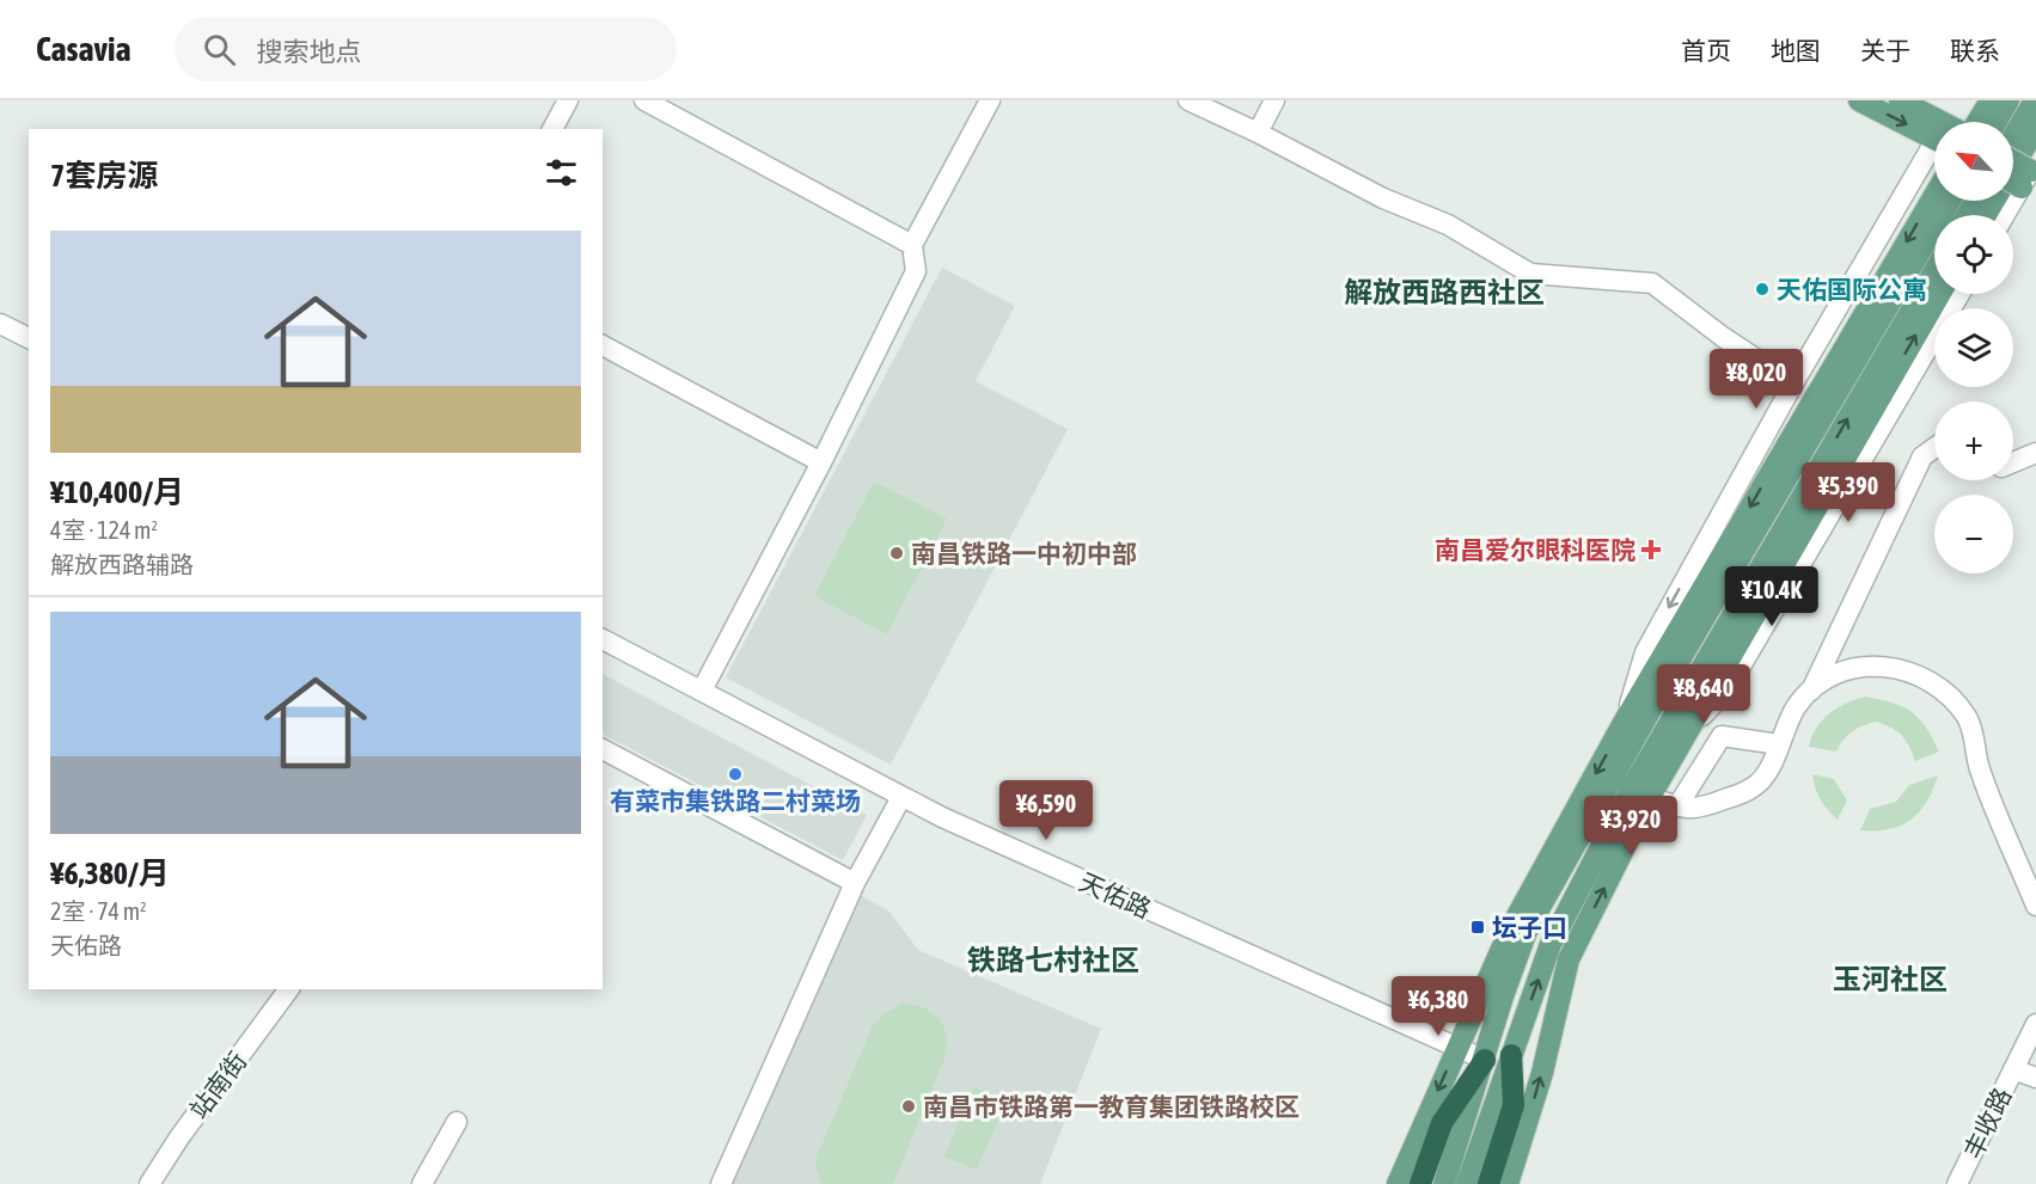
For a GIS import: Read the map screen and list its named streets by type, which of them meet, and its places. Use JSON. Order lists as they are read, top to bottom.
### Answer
{
  "streets": {
    "street": ["天佑路", "站南街", "丰收路"]
  },
  "districts": ["解放西路西社区", "铁路七村社区", "玉河社区"],
  "places": {
    "other": [
      "天佑国际公寓",
      "南昌铁路一中初中部",
      "有菜市集铁路二村菜场",
      "南昌市铁路第一教育集团铁路校区"
    ],
    "health": ["南昌爱尔眼科医院"],
    "transit": ["坛子口"]
  },
  "north": "top left",
  "page": {
    "header": "Casavia",
    "search": "搜索地点",
    "nav": [
      "首页",
      "地图",
      "关于",
      "联系"
    ],
    "map_buttons": ["+", "−"],
    "heading": "7套房源",
    "list": [
      {
        "name": "¥10,400/月",
        "note": "4室 · 124 m² · 解放西路辅路"
      },
      {
        "name": "¥6,380/月",
        "note": "2室 · 74 m² · 天佑路"
      }
    ],
    "price": [
      "¥8,020",
      "¥5,390",
      "¥10.4K",
      "¥8,640",
      "¥6,590",
      "¥3,920",
      "¥6,380"
    ]
  }
}
